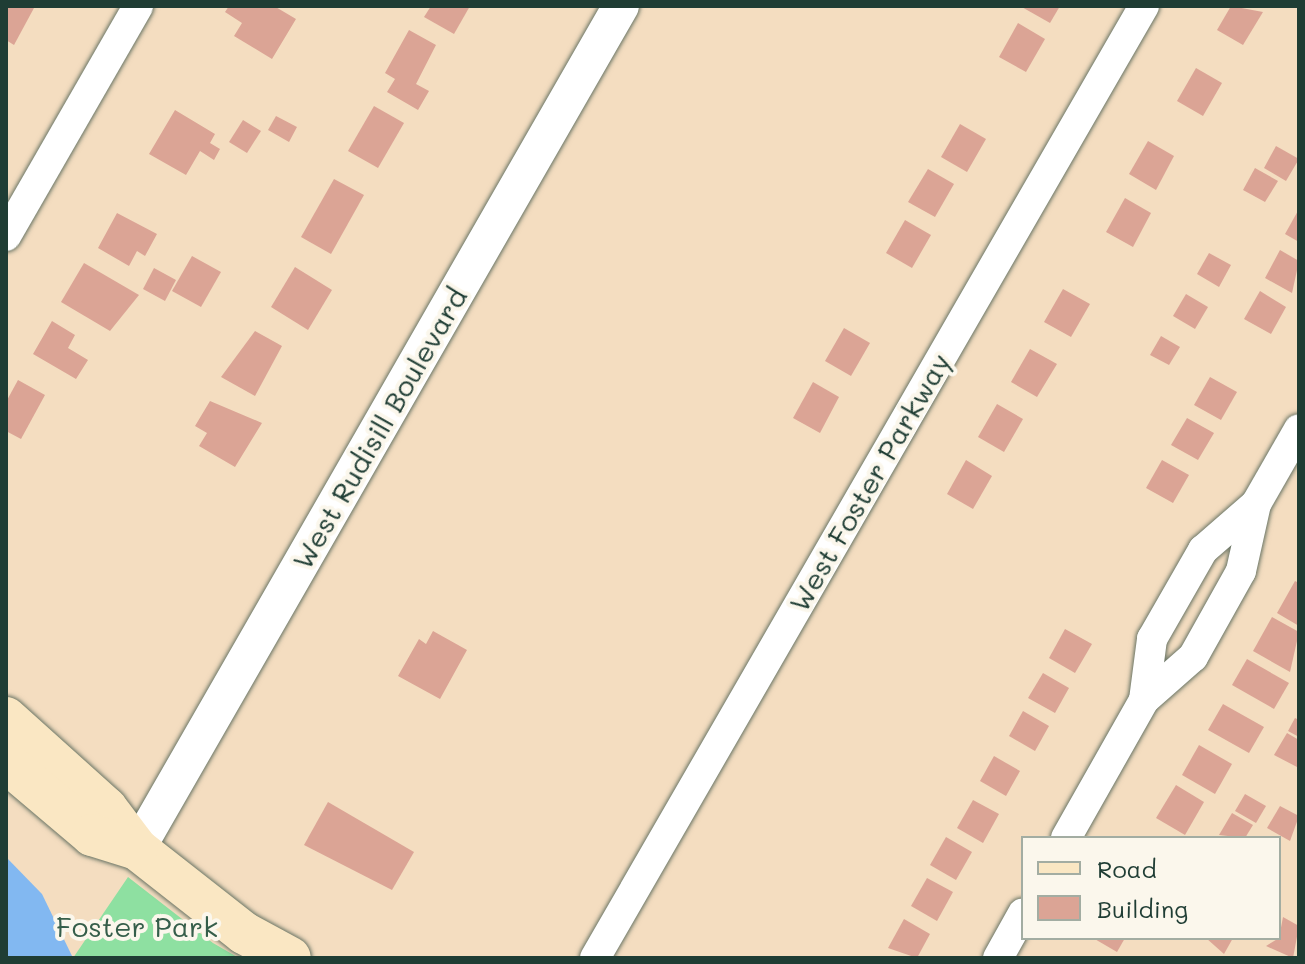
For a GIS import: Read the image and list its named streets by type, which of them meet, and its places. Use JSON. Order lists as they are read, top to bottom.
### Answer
{
  "streets": {
    "street": ["West Rudisill Boulevard", "West Foster Parkway"]
  },
  "parks": ["Foster Park"],
  "legend": ["Road", "Building"]
}
